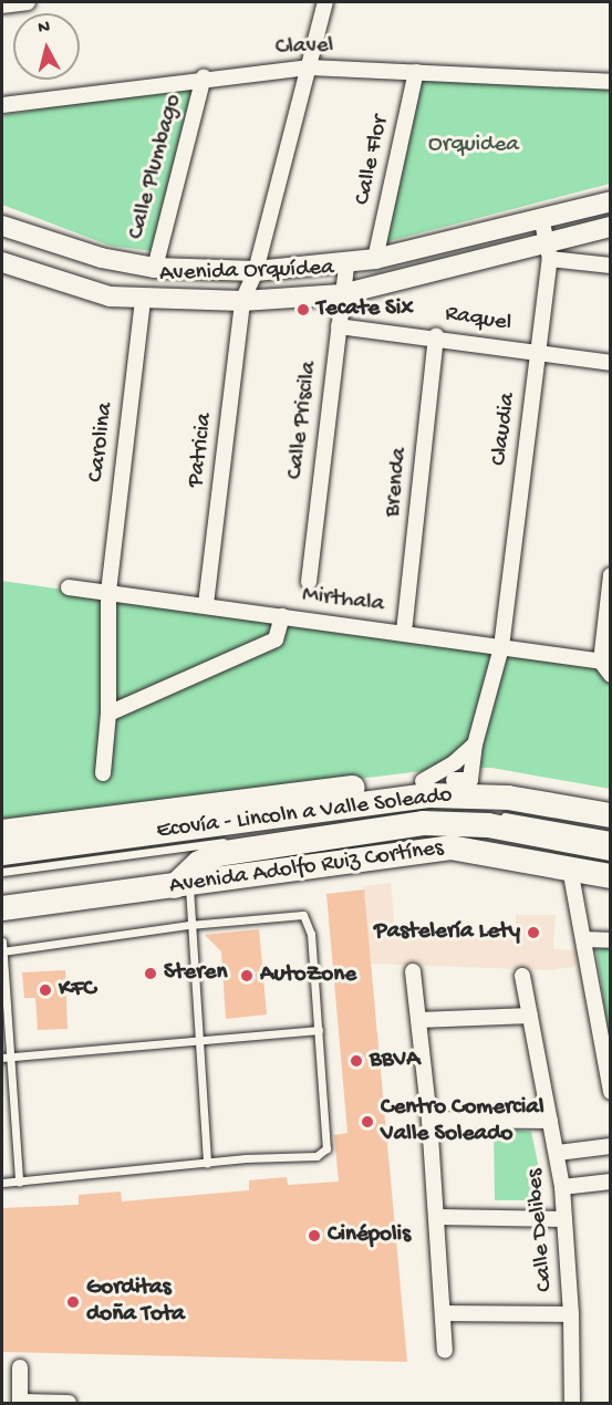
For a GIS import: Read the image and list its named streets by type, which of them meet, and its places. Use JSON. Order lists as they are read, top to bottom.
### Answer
{
  "streets": {
    "main road": ["Avenida Adolfo Ruiz Cortínes"],
    "street": [
      "Clavel",
      "Calle Flor",
      "Calle Plumbago",
      "Avenida Orquídea",
      "Raquel",
      "Calle Priscila",
      "Claudia",
      "Carolina",
      "Patricia",
      "Brenda",
      "Mirthala",
      "Calle Delibes"
    ],
    "lane": ["Ecovía - Lincoln a Valle Soleado"]
  },
  "crossings": [
    ["Clavel", "Calle Flor"],
    ["Clavel", "Calle Plumbago"],
    ["Clavel", "Patricia"],
    ["Calle Flor", "Avenida Orquídea"],
    ["Calle Plumbago", "Avenida Orquídea"],
    ["Avenida Orquídea", "Calle Priscila"],
    ["Avenida Orquídea", "Claudia"],
    ["Avenida Orquídea", "Carolina"],
    ["Avenida Orquídea", "Patricia"],
    ["Raquel", "Calle Priscila"],
    ["Raquel", "Claudia"],
    ["Raquel", "Brenda"],
    ["Claudia", "Mirthala"],
    ["Carolina", "Mirthala"],
    ["Patricia", "Mirthala"],
    ["Brenda", "Mirthala"]
  ],
  "parks": ["Orquidea"],
  "places": [
    "Tecate Six",
    "Pastelería Lety",
    "Steren",
    "AutoZone",
    "KFC",
    "BBVA",
    "Centro Comercial Valle Soleado",
    "Cinépolis",
    "Gorditas doña Tota"
  ],
  "north": "top"
}
